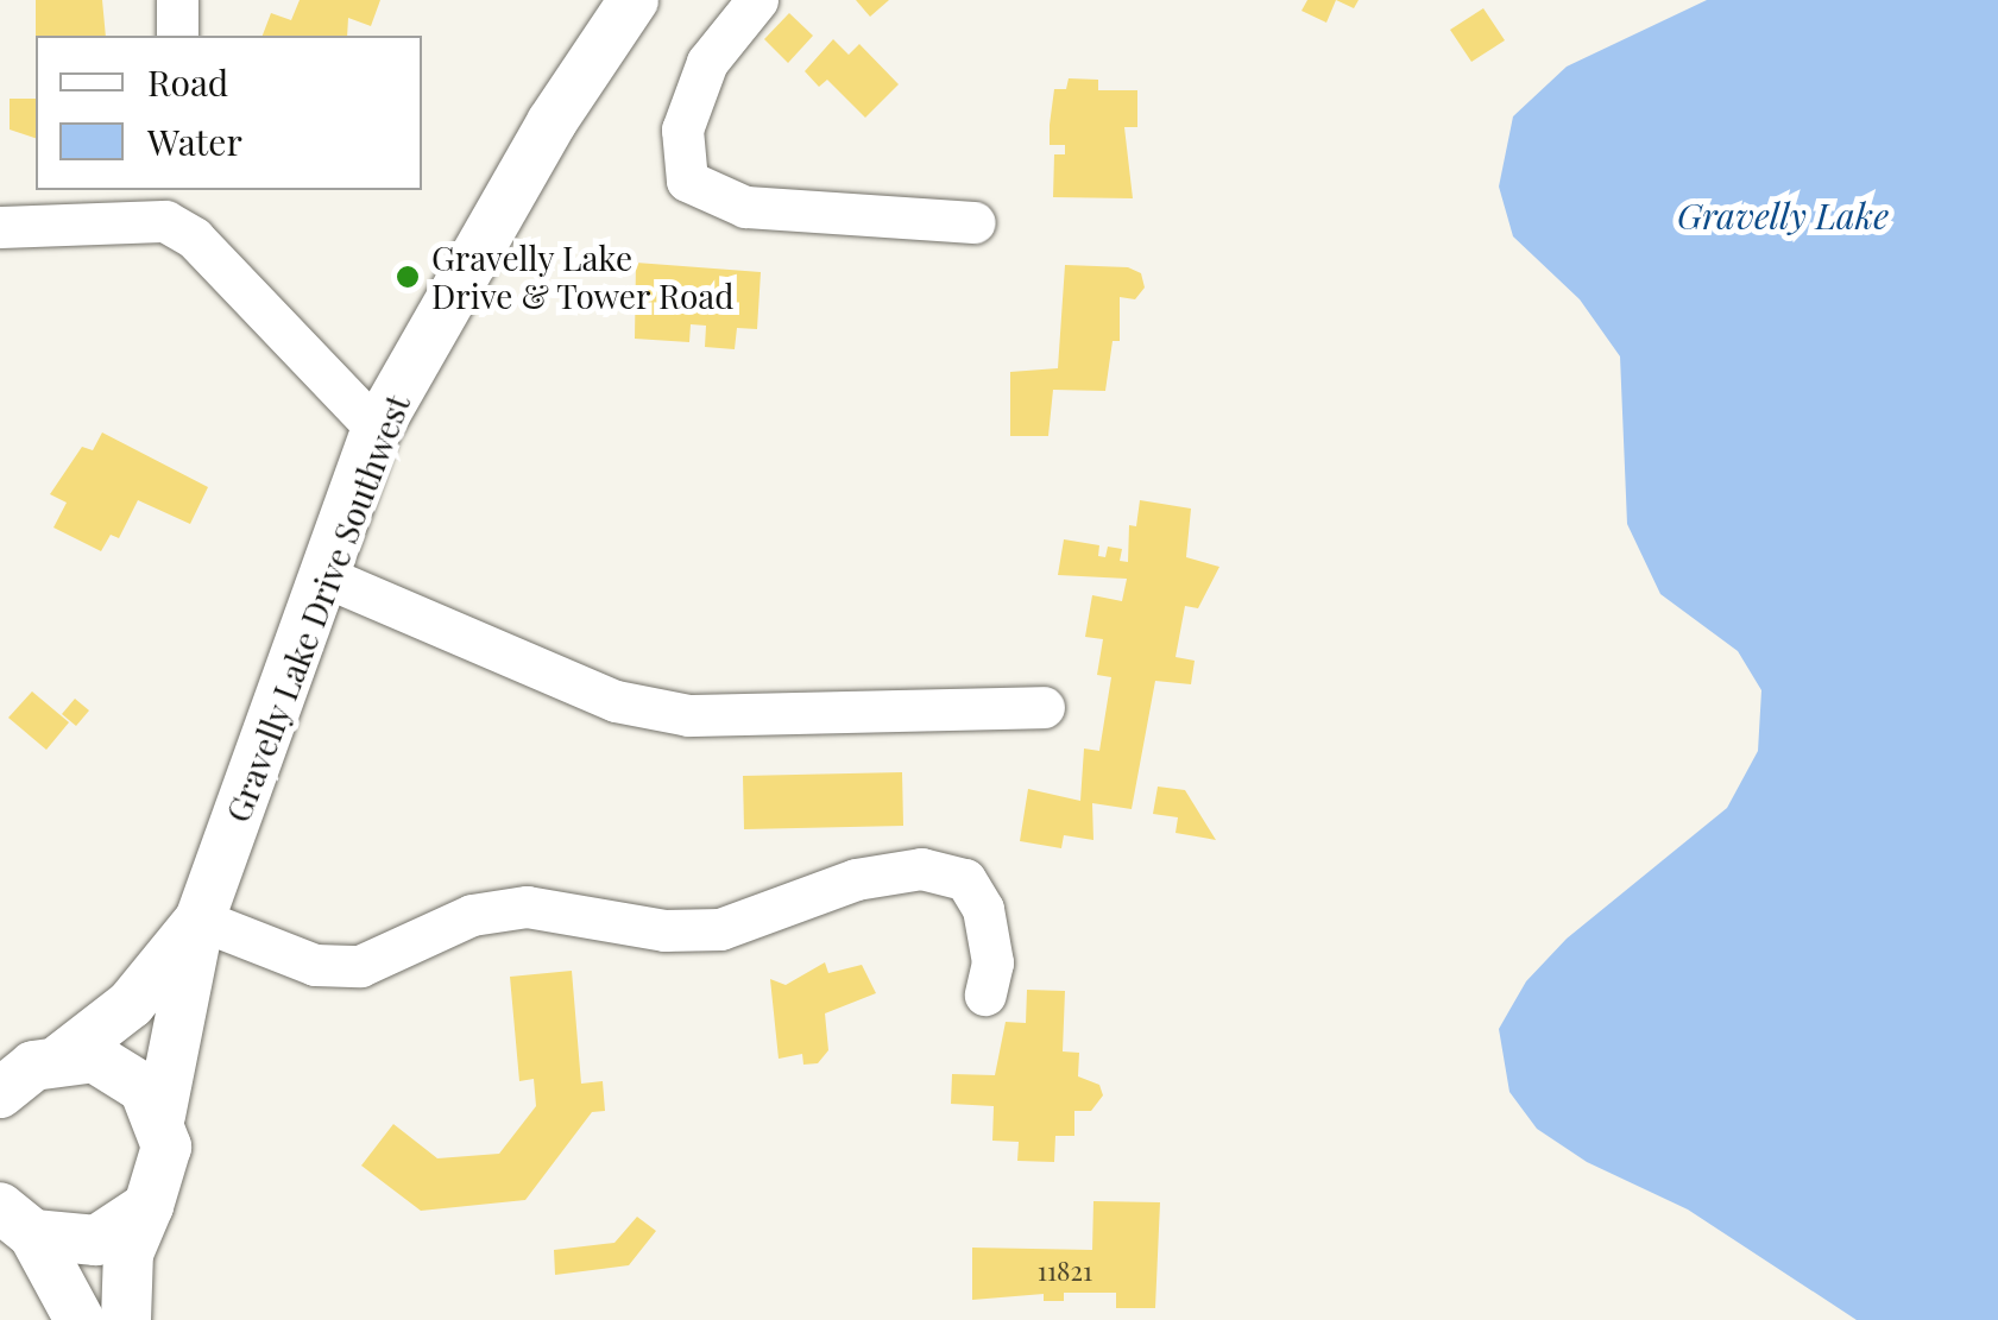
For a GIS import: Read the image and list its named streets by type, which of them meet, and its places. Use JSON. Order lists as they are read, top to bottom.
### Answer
{
  "streets": {
    "main road": ["Gravelly Lake Drive Southwest"]
  },
  "water": ["Gravelly Lake"],
  "places": ["Gravelly Lake Drive & Tower Road"],
  "house_numbers": ["11821"],
  "legend": ["Road", "Water"]
}
